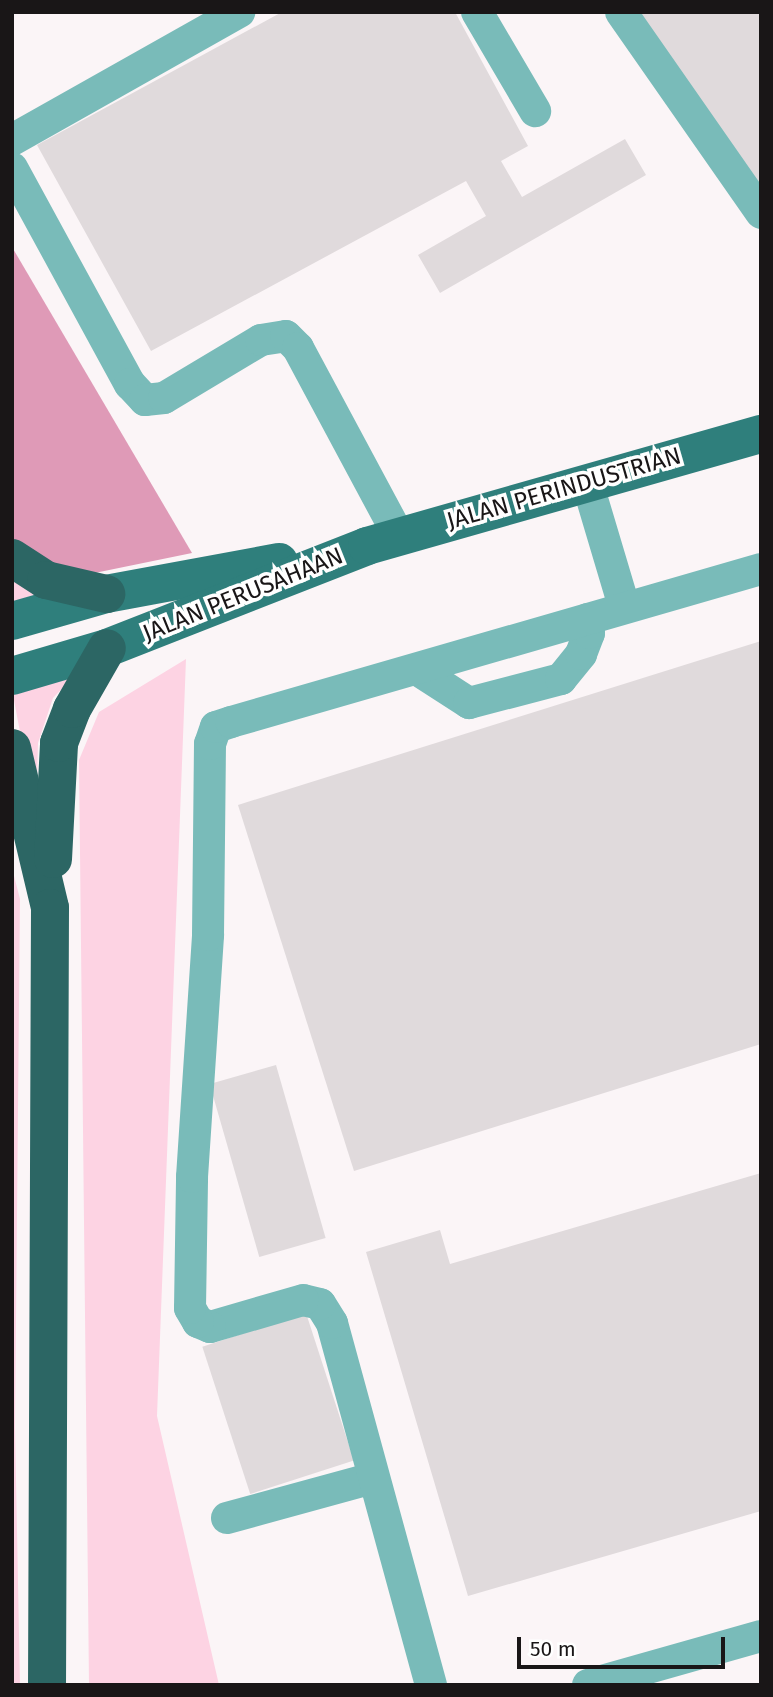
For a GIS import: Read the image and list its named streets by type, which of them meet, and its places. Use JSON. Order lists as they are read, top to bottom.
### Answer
{
  "streets": {
    "main road": ["JALAN PERINDUSTRIAN", "JALAN PERUSAHAAN"]
  },
  "crossings": [
    ["JALAN PERINDUSTRIAN", "JALAN PERUSAHAAN"]
  ],
  "scale_bar": "50 m"
}
